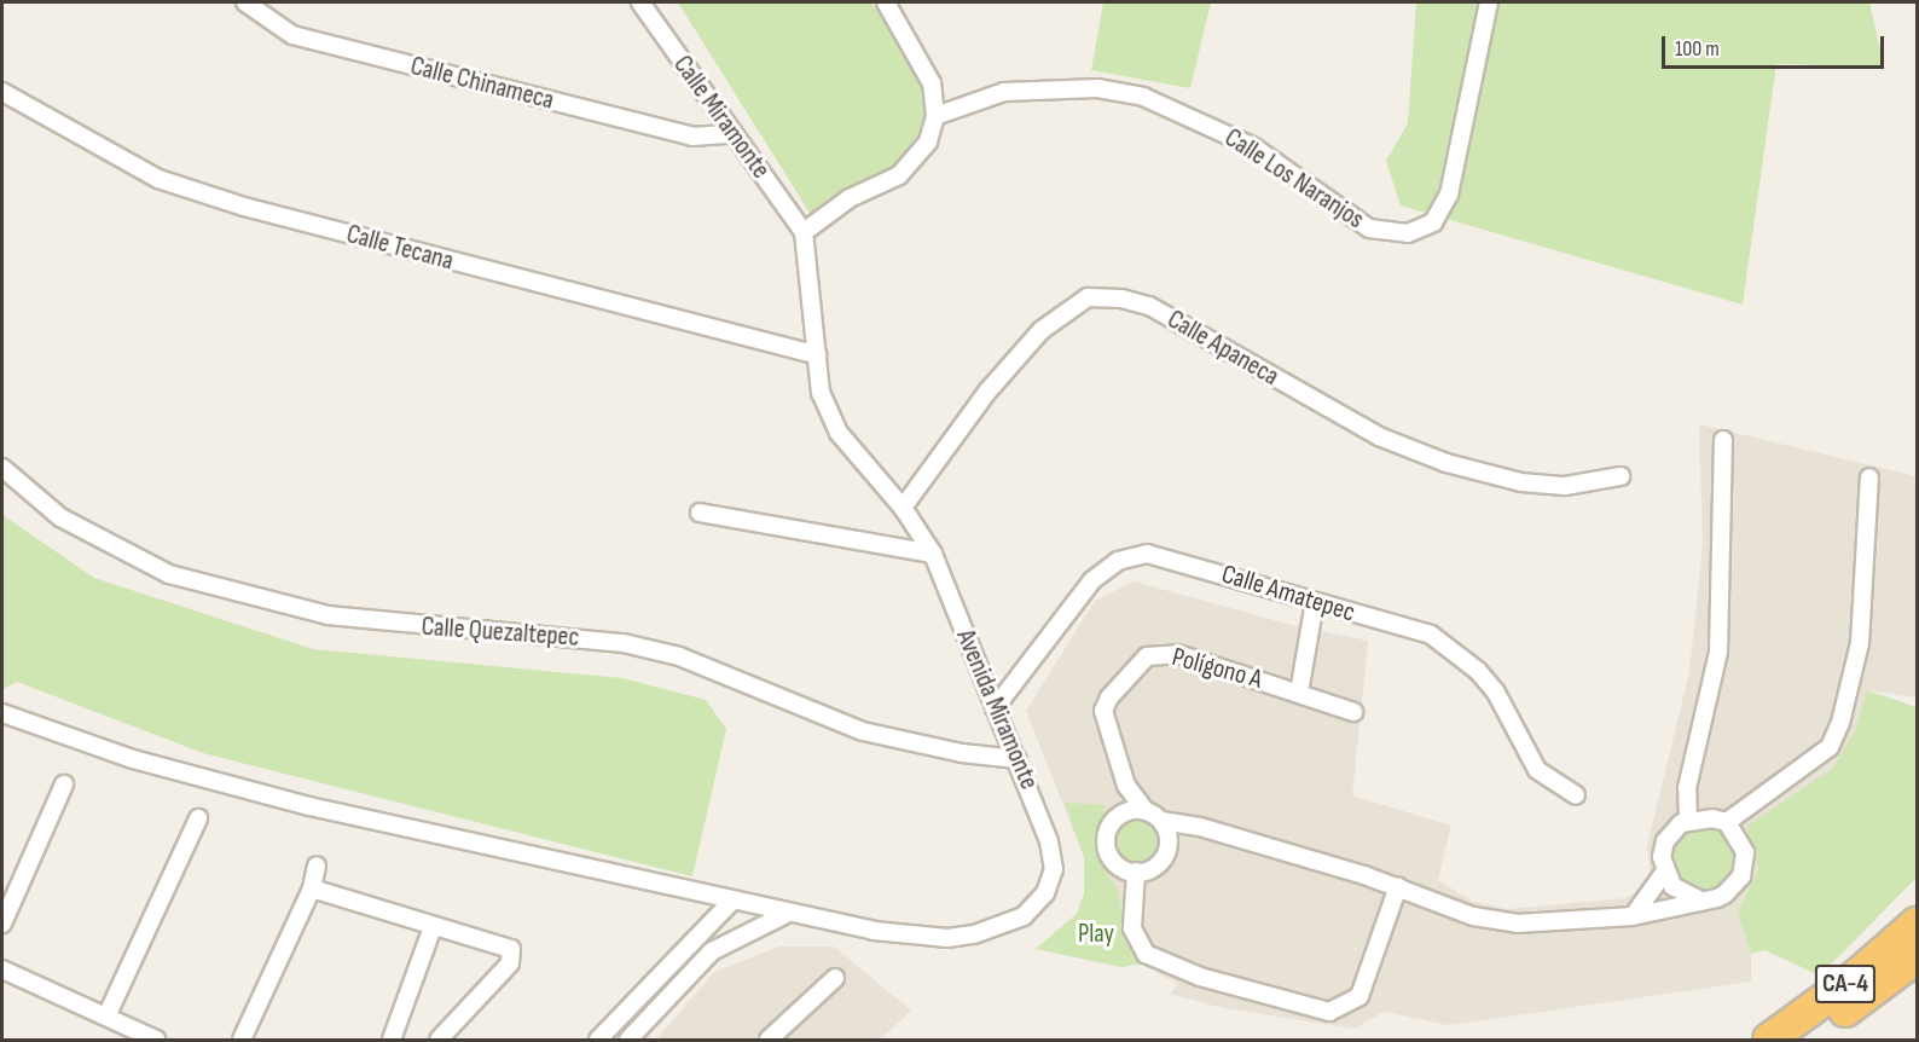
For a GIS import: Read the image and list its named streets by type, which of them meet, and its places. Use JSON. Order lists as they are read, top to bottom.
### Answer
{
  "streets": {
    "highway": ["CA-4"],
    "street": [
      "Calle Chinameca",
      "Calle Miramonte",
      "Calle Los Naranjos",
      "Calle Tecana",
      "Calle Apaneca",
      "Calle Amatepec",
      "Calle Quezaltepec",
      "Polígono A",
      "Avenida Miramonte"
    ]
  },
  "crossings": [
    ["Calle Chinameca", "Calle Miramonte"],
    ["Calle Miramonte", "Avenida Miramonte"],
    ["Calle Tecana", "Avenida Miramonte"],
    ["Calle Apaneca", "Avenida Miramonte"],
    ["Calle Amatepec", "Polígono A"],
    ["Calle Amatepec", "Avenida Miramonte"],
    ["Calle Quezaltepec", "Avenida Miramonte"]
  ],
  "parks": ["Play"],
  "scale_bar": "100 m"
}
